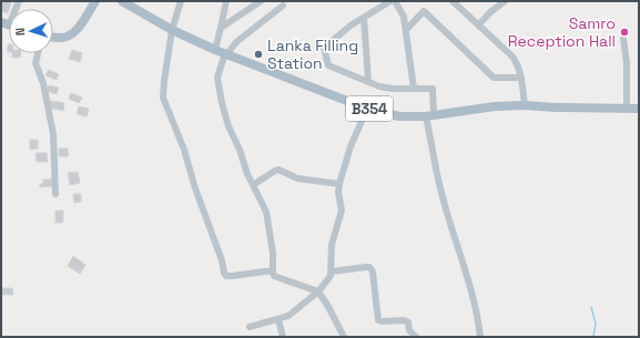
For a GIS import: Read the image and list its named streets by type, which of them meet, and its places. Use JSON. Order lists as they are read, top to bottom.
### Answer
{
  "streets": {
    "main road": ["B354"]
  },
  "places": ["Samro Reception Hall", "Lanka Filling Station"],
  "north": "left"
}
